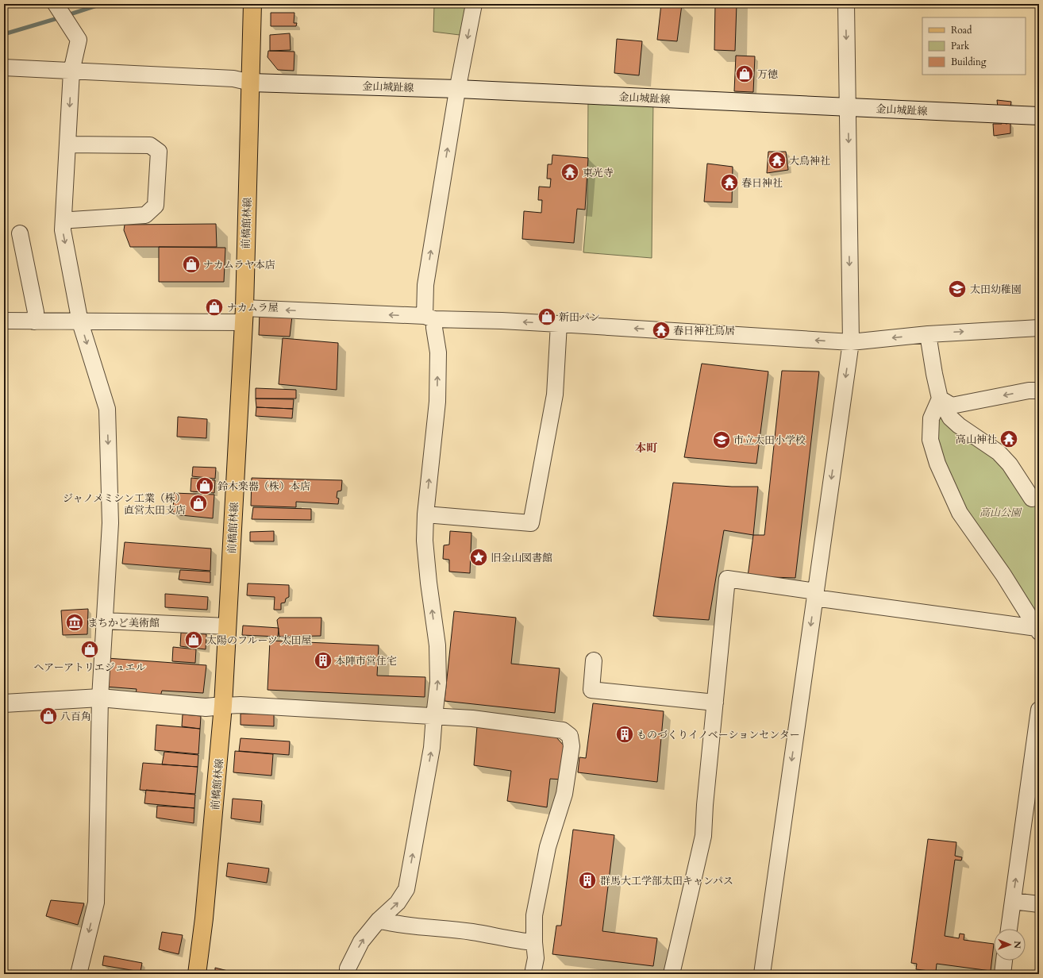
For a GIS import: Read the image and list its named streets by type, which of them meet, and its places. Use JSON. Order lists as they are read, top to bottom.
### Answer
{
  "streets": {
    "main road": ["金山城趾線", "前橋館林線"]
  },
  "crossings": [
    ["金山城趾線", "前橋館林線"]
  ],
  "districts": ["本町"],
  "parks": ["高山公園"],
  "places": {
    "shop": [
      "万徳",
      "ナカムラヤ本店",
      "ナカムラ屋",
      "新田パン",
      "鈴木楽器（株）本店",
      "ジャノメミシン工業（株） 直営太田支店",
      "太陽のフルーツ 太田屋",
      "ヘアーアトリエジュエル",
      "八百角"
    ],
    "temple": [
      "大鳥神社",
      "東光寺",
      "春日神社",
      "春日神社鳥居",
      "高山神社"
    ],
    "school or university": ["太田幼稚園", "市立太田小学校"],
    "place": ["旧金山図書館"],
    "museum": ["まちかど美術館"],
    "building": ["本陣市営住宅", "ものづくりイノベーションセンター", "群馬大工学部太田キャンパス"]
  },
  "legend": ["Road", "Park", "Building"],
  "north": "right"
}
